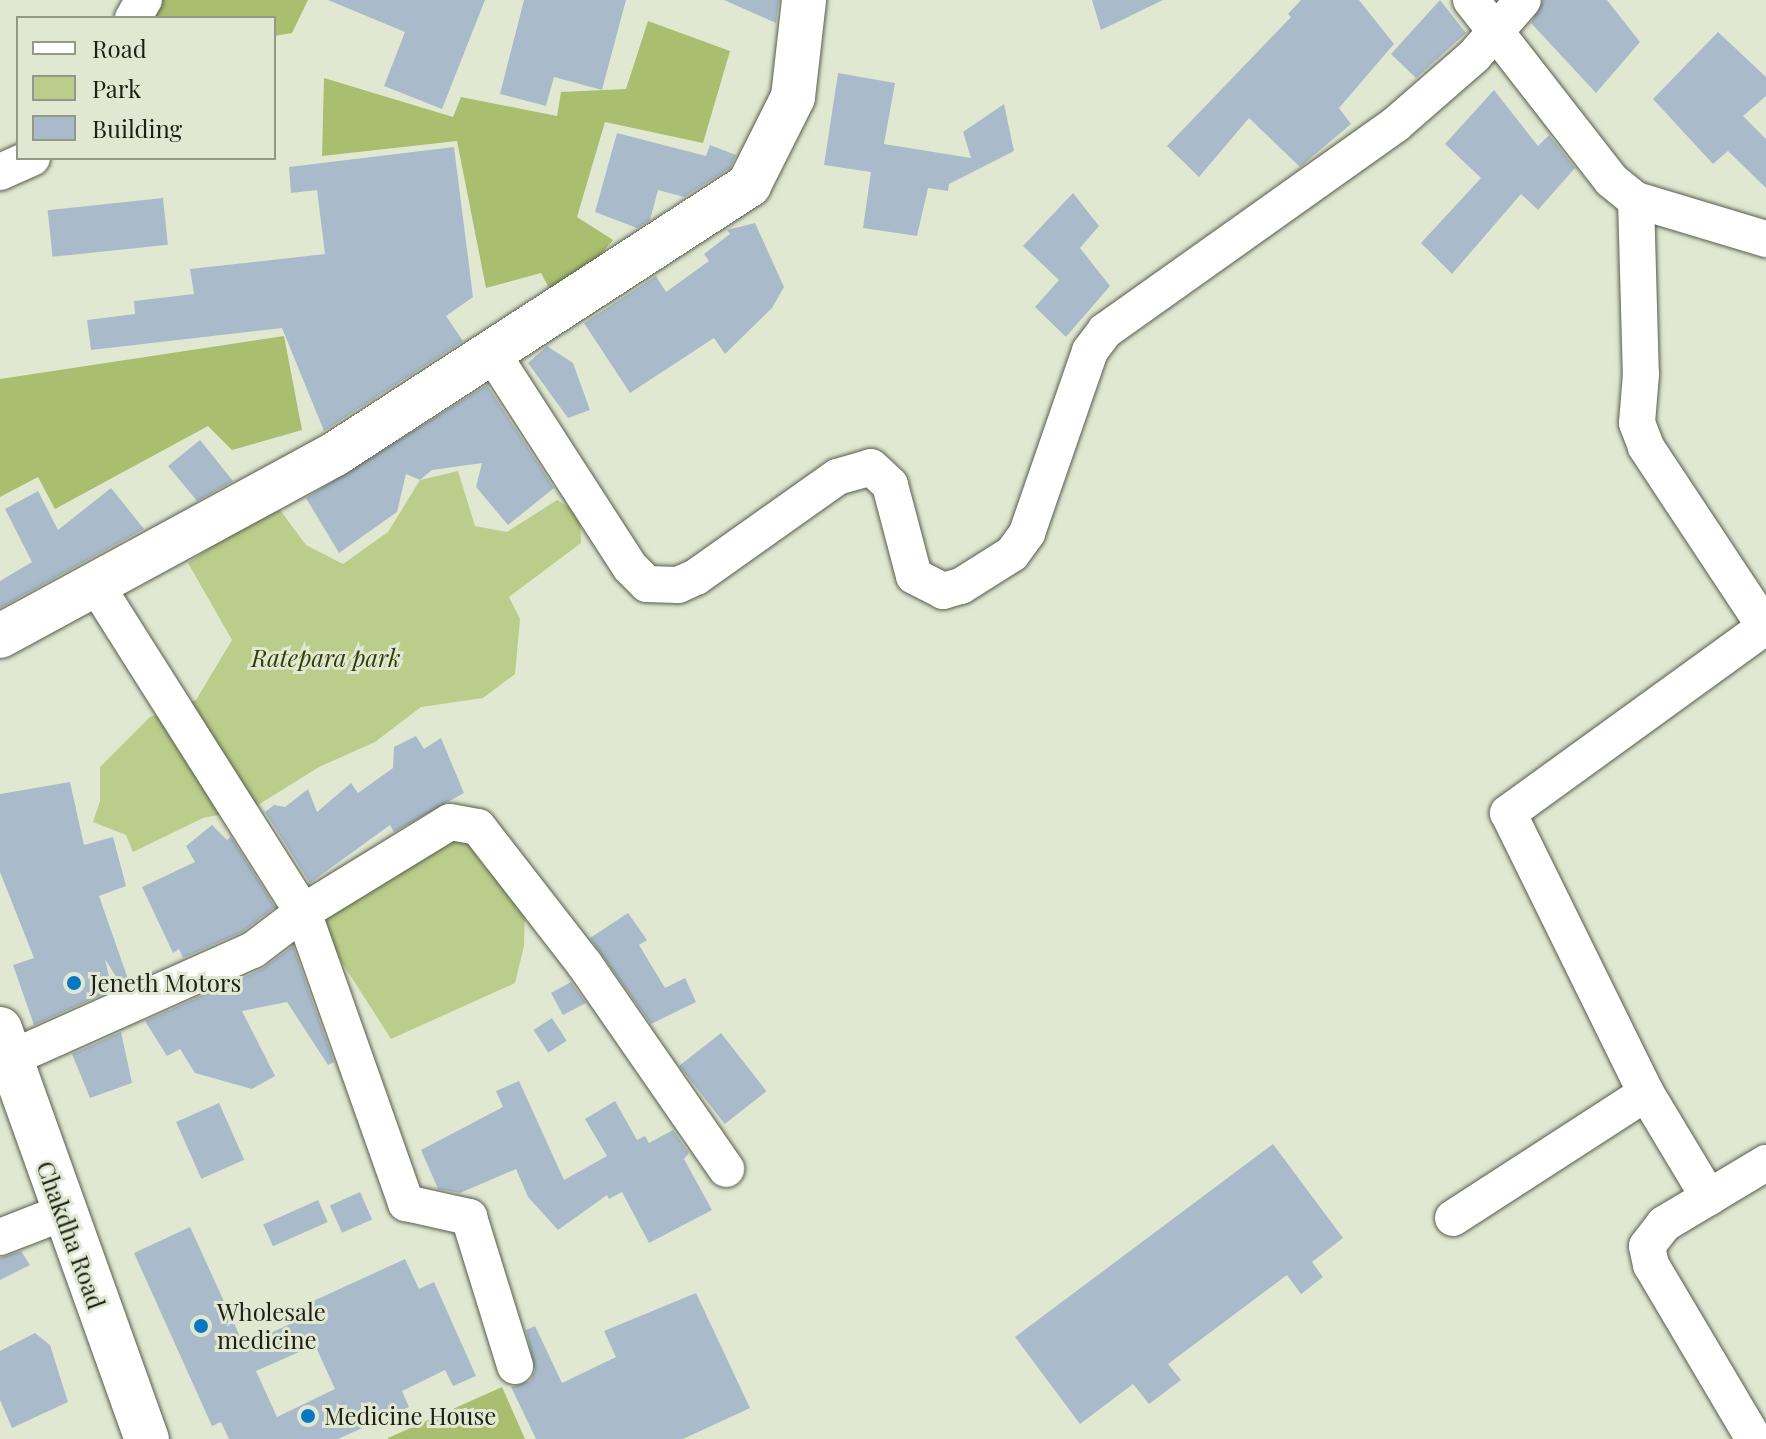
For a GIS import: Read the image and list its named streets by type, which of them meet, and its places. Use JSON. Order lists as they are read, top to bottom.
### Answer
{
  "streets": {
    "main road": ["Chakdha Road"]
  },
  "parks": ["Ratepara park"],
  "places": ["Jeneth Motors", "Wholesale medicine", "Medicine House"],
  "legend": ["Road", "Park", "Building"]
}
